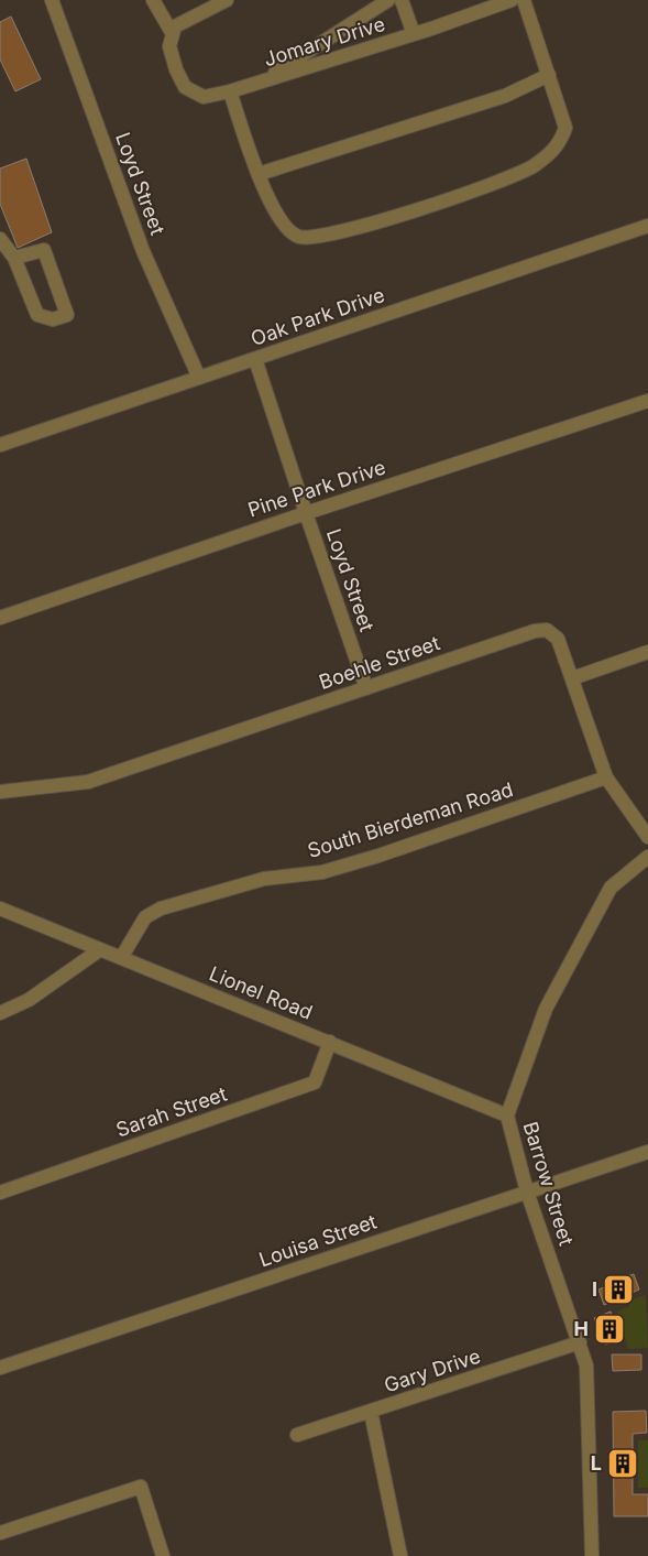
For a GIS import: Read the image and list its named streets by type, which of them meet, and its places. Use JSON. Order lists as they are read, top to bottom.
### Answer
{
  "streets": {
    "street": [
      "Jomary Drive",
      "Loyd Street",
      "Oak Park Drive",
      "Pine Park Drive",
      "Boehle Street",
      "South Bierdeman Road",
      "Lionel Road",
      "Sarah Street",
      "Barrow Street",
      "Louisa Street",
      "Gary Drive"
    ]
  },
  "crossings": [
    ["Loyd Street", "Oak Park Drive"],
    ["Loyd Street", "Pine Park Drive"],
    ["Loyd Street", "Boehle Street"],
    ["Boehle Street", "South Bierdeman Road"],
    ["South Bierdeman Road", "Lionel Road"],
    ["Lionel Road", "Sarah Street"],
    ["Lionel Road", "Barrow Street"],
    ["Barrow Street", "Louisa Street"],
    ["Barrow Street", "Gary Drive"]
  ],
  "places": {
    "building": ["I", "H", "L"]
  }
}
